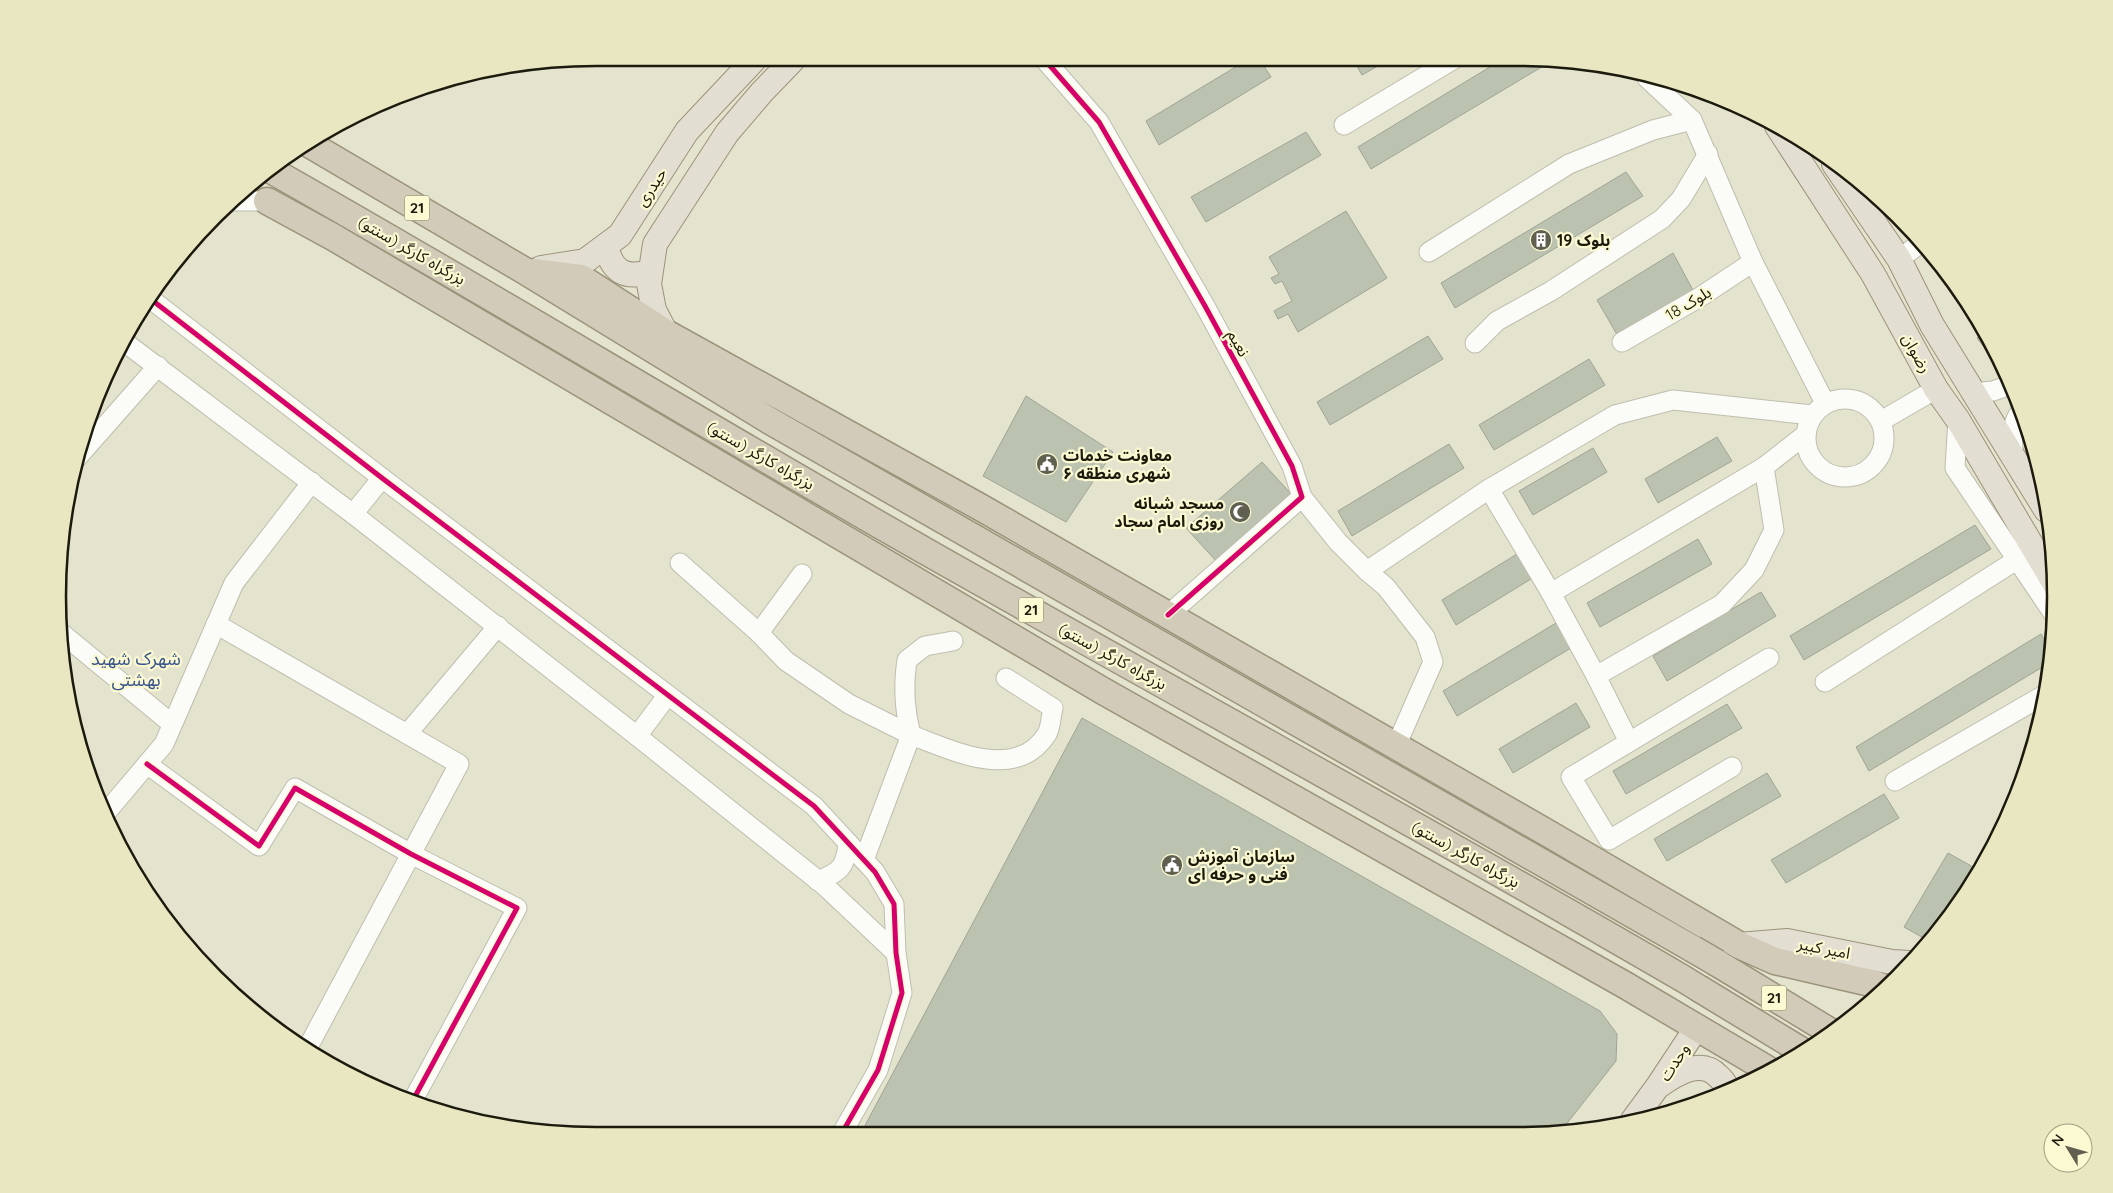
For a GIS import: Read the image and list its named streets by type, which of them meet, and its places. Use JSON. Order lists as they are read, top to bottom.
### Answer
{
  "streets": {
    "highway": ["21", "بزرگراه کارگر (سنتو)"],
    "main road": [
      "حیدری",
      "رضوان",
      "امیر کبیر",
      "وحدت"
    ],
    "street": ["بلوک 18", "نعیم"]
  },
  "crossings": [
    ["حیدری", "بزرگراه کارگر (سنتو)"]
  ],
  "districts": ["شهرک شهید بهشتی"],
  "places": {
    "building": ["بلوک 19"],
    "public building": ["معاونت خدمات شهری منطقه ۶", "سازمان آموزش فنی و حرفه ای"],
    "mosque": ["مسجد شبانه روزی امام سجاد"]
  },
  "north": "top left"
}
